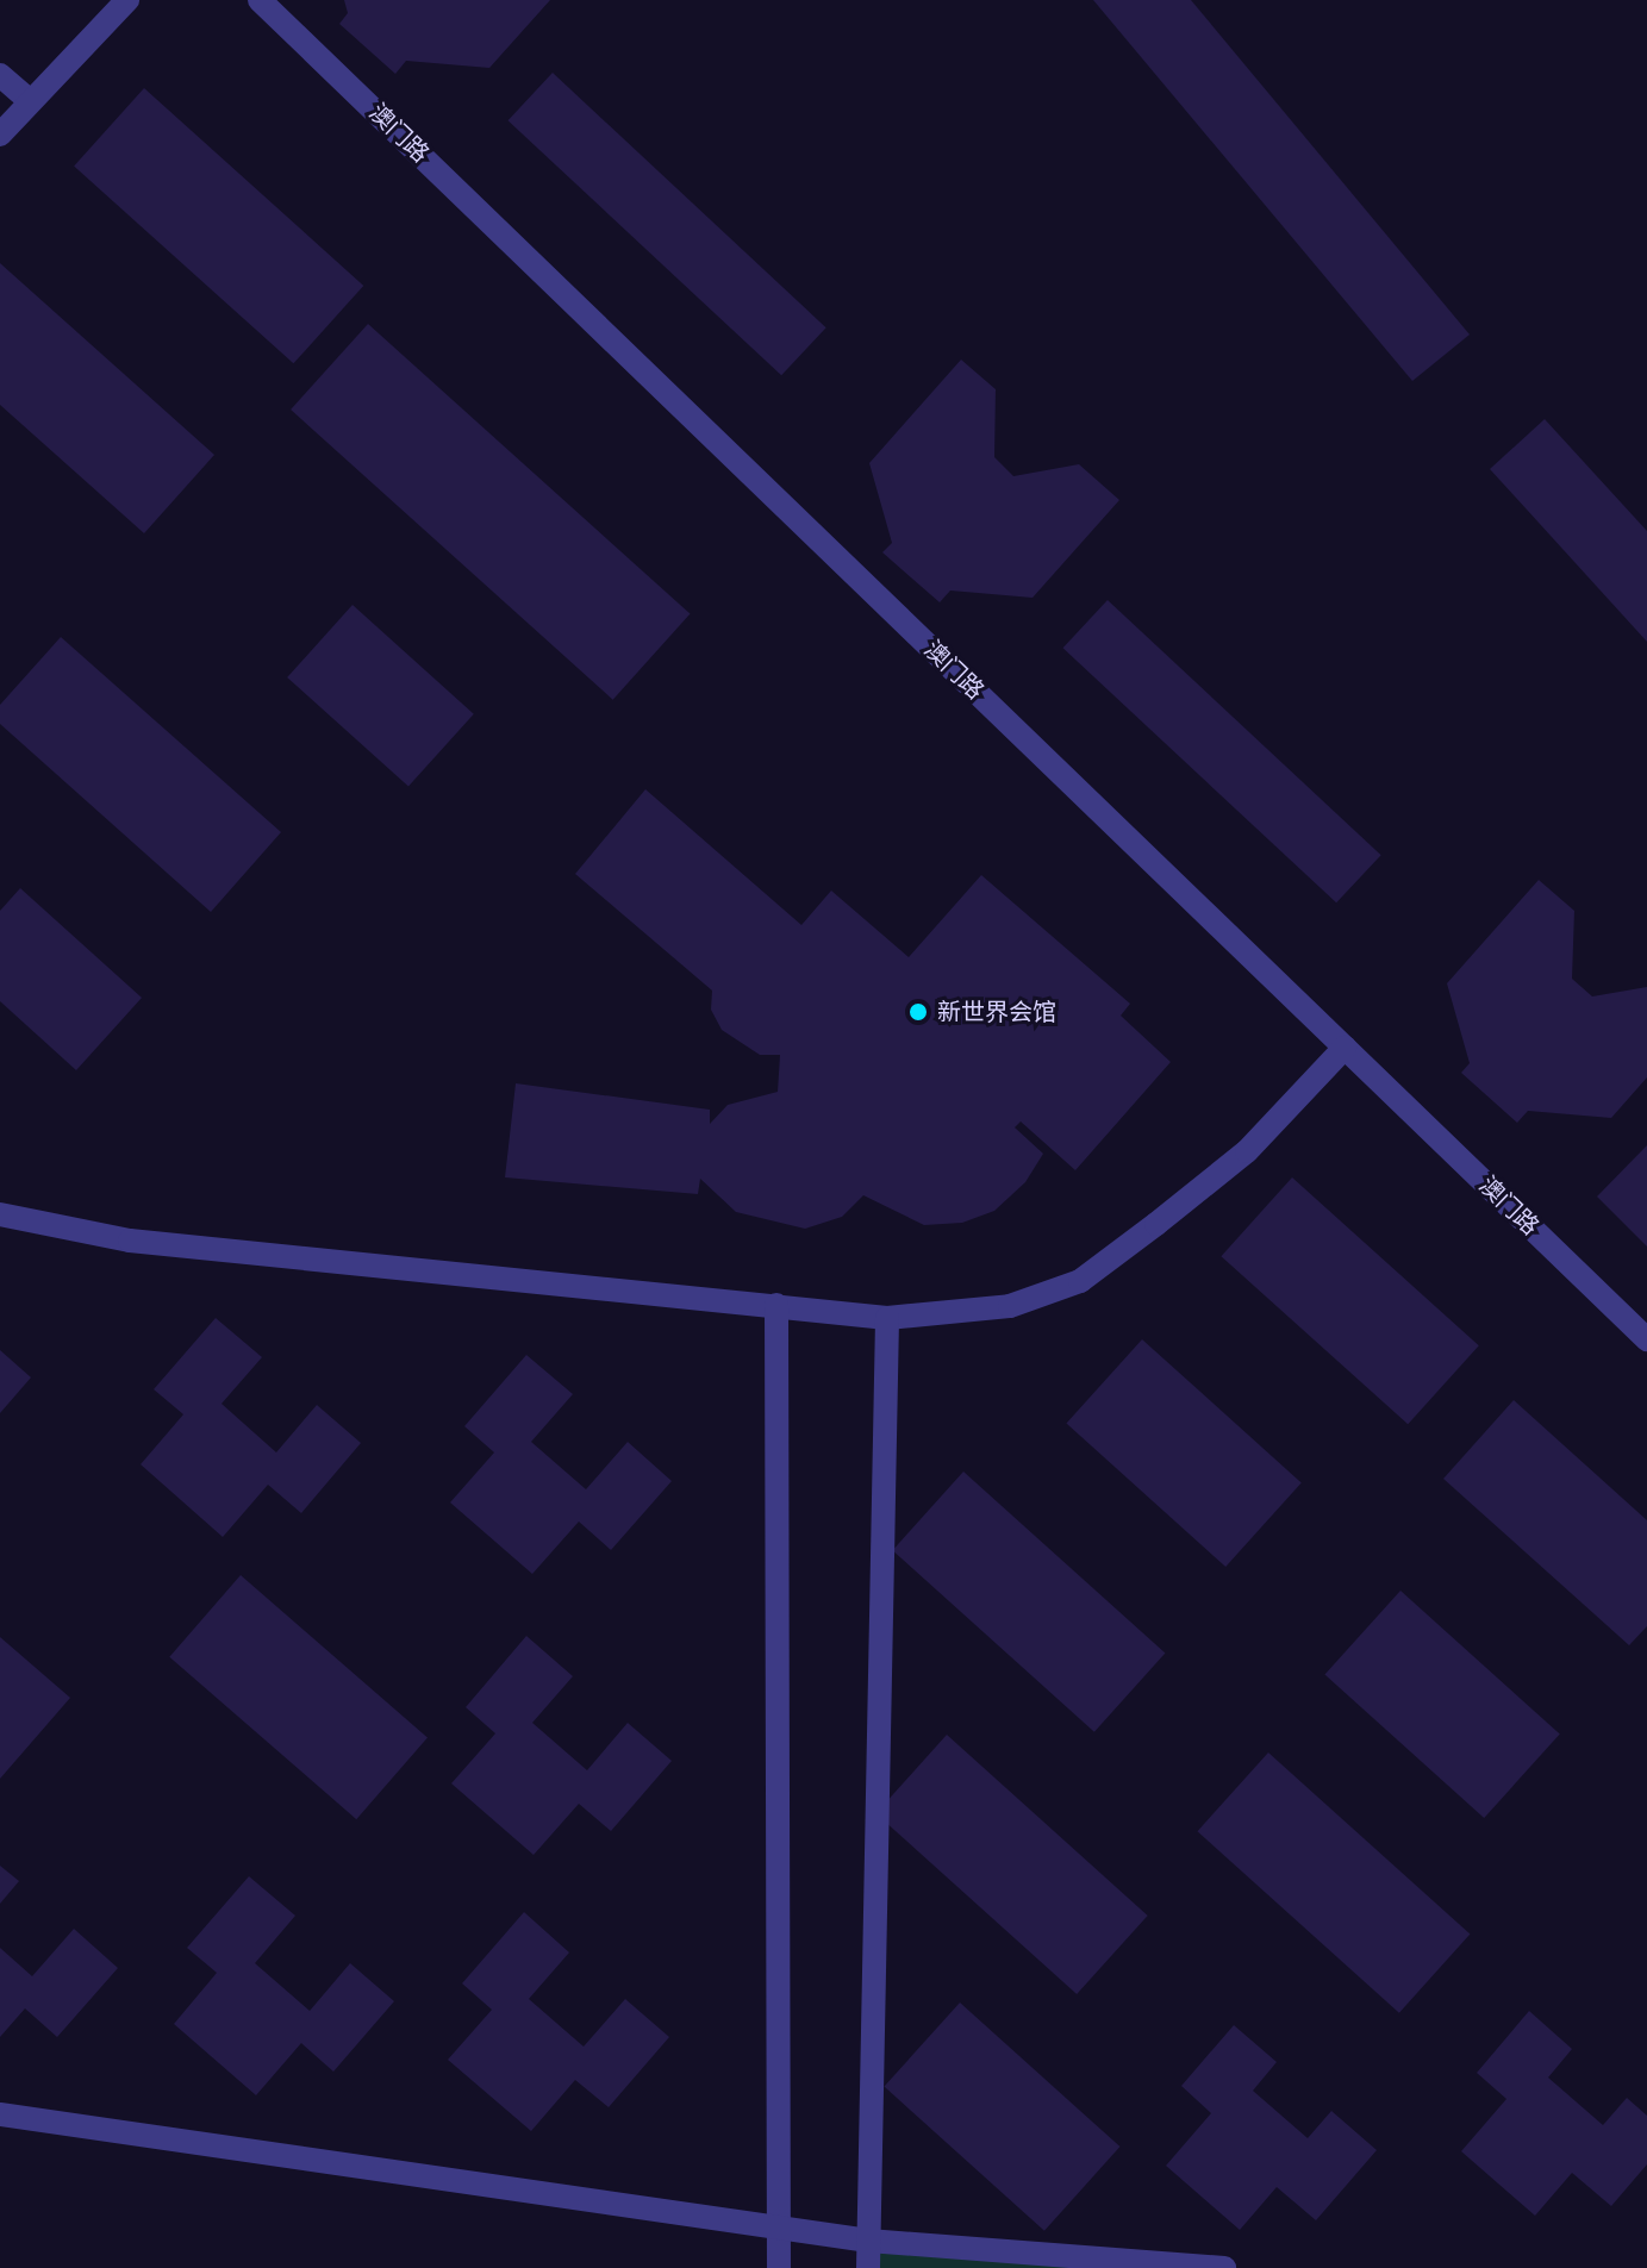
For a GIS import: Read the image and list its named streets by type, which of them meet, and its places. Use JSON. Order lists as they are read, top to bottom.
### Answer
{
  "streets": {
    "street": ["澳门路"]
  },
  "places": ["新世界会馆"]
}
